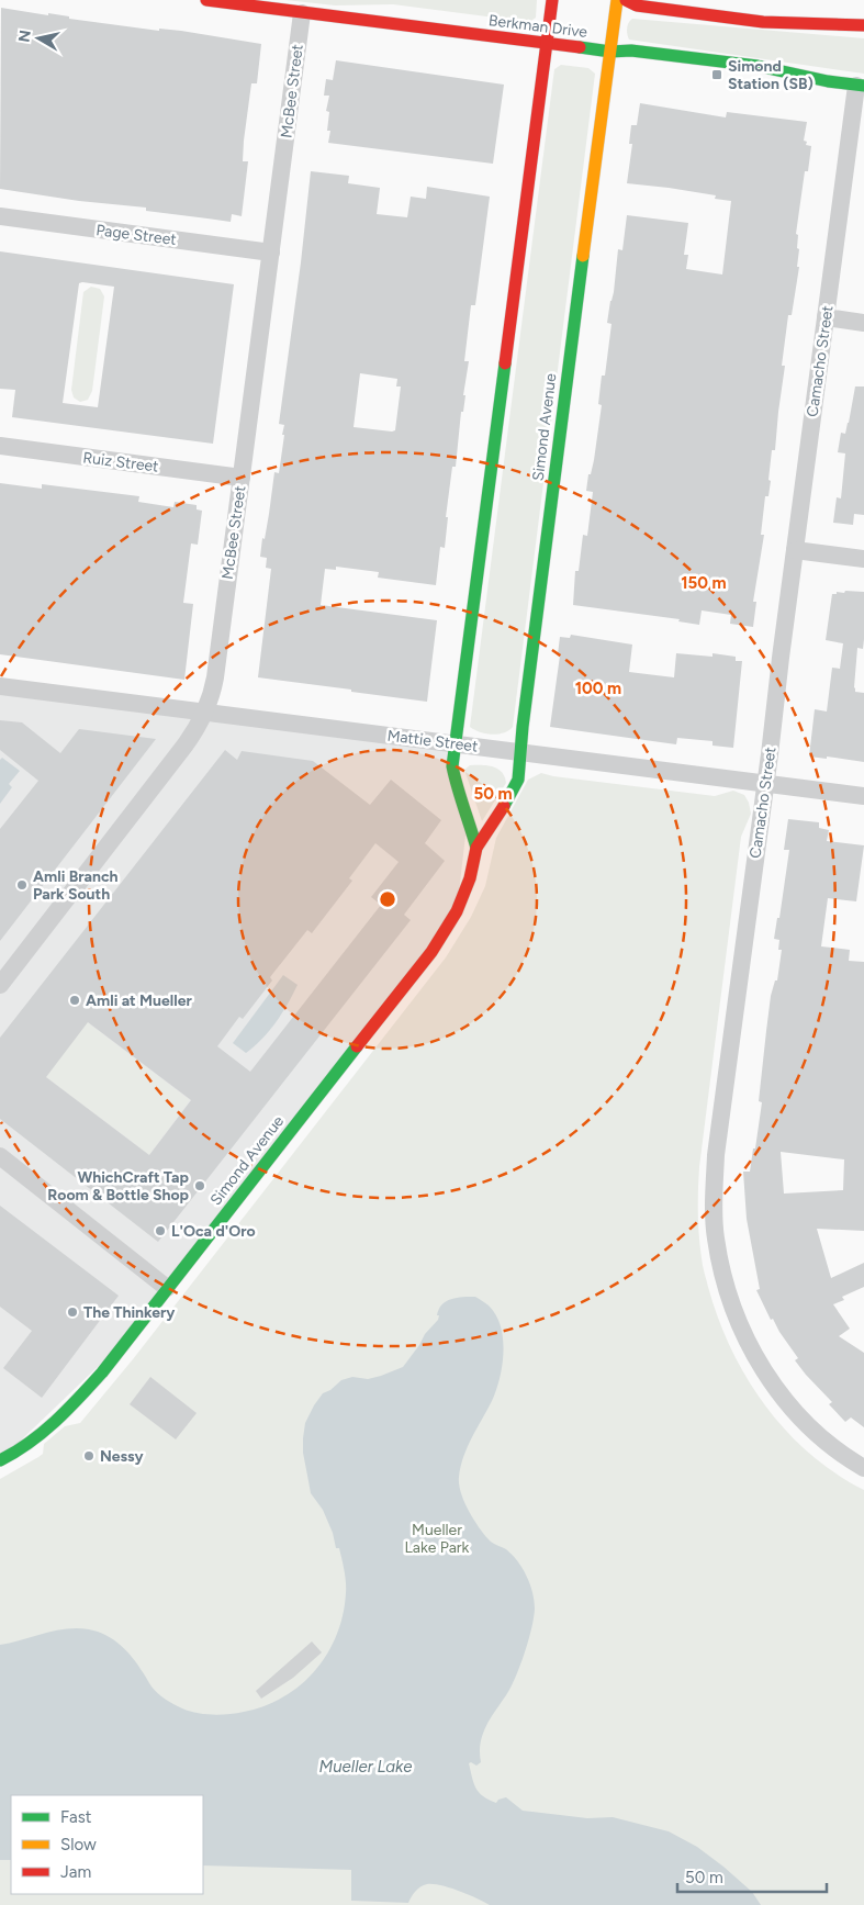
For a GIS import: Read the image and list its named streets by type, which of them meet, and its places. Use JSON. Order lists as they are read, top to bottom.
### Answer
{
  "streets": {
    "street": [
      "Berkman Drive",
      "McBee Street",
      "Page Street",
      "Camacho Street",
      "Simond Avenue",
      "Ruiz Street",
      "Mattie Street"
    ]
  },
  "crossings": [
    ["Berkman Drive", "McBee Street"],
    ["Berkman Drive", "Camacho Street"],
    ["Berkman Drive", "Simond Avenue"],
    ["McBee Street", "Page Street"],
    ["McBee Street", "Ruiz Street"],
    ["McBee Street", "Mattie Street"],
    ["Camacho Street", "Mattie Street"],
    ["Simond Avenue", "Mattie Street"]
  ],
  "water": ["Mueller Lake"],
  "parks": ["Mueller Lake Park"],
  "places": {
    "transit": ["Simond Station (SB)"],
    "other": [
      "Amli Branch Park South",
      "Amli at Mueller",
      "WhichCraft Tap Room & Bottle Shop",
      "L'Oca d'Oro",
      "The Thinkery",
      "Nessy"
    ]
  },
  "legend": ["Fast", "Slow", "Jam"],
  "scale_bar": "50 m",
  "north": "left",
  "rings": ["150 m", "100 m", "50 m"]
}
